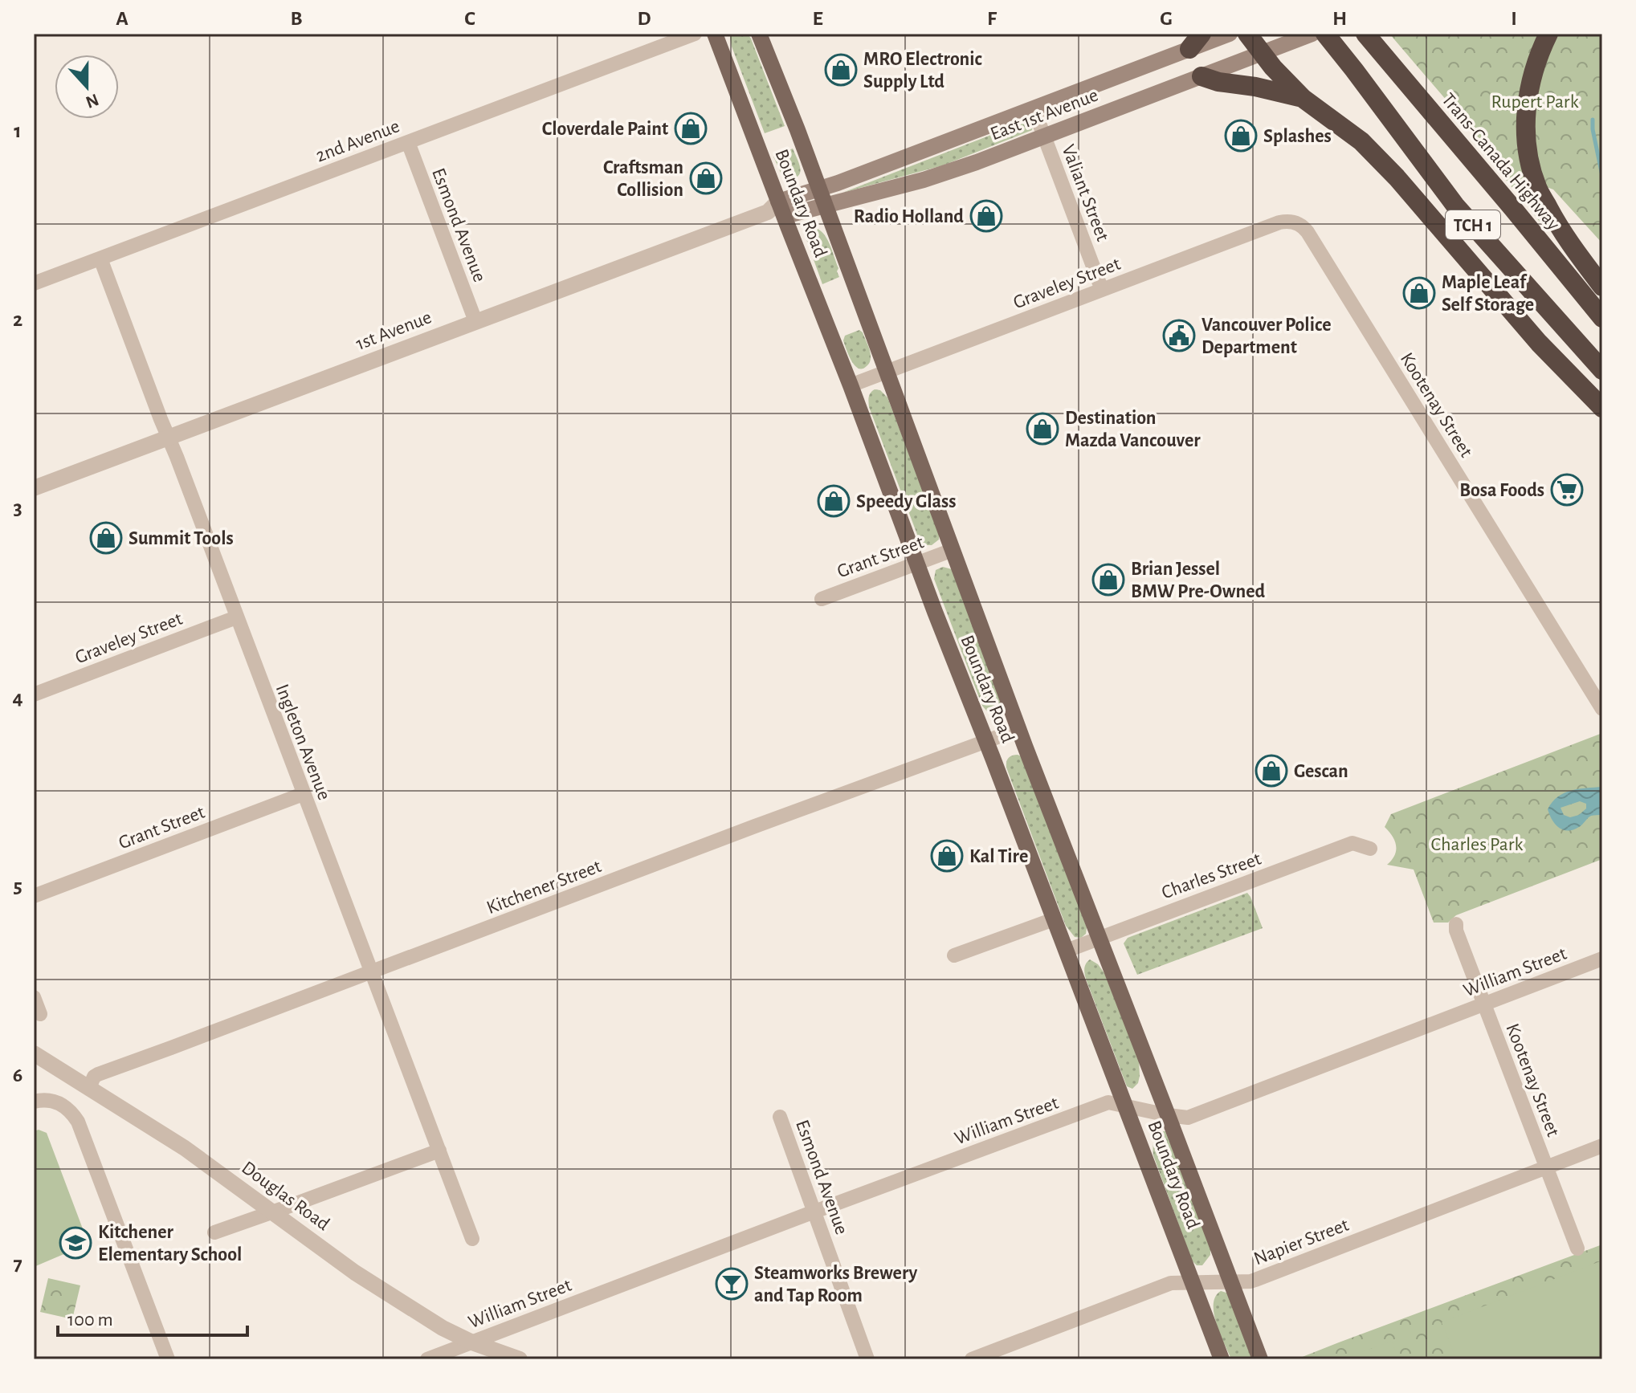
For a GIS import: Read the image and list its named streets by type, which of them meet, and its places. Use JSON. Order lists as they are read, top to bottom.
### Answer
{
  "streets": {
    "highway": ["Trans-Canada Highway", "TCH 1"],
    "main road": ["East 1st Avenue", "Boundary Road"],
    "street": [
      "2nd Avenue",
      "Valiant Street",
      "Esmond Avenue",
      "Graveley Street",
      "1st Avenue",
      "Kootenay Street",
      "Grant Street",
      "Ingleton Avenue",
      "Charles Street",
      "Kitchener Street",
      "William Street",
      "Douglas Road",
      "Napier Street"
    ]
  },
  "crossings": [
    ["East 1st Avenue", "Valiant Street"],
    ["East 1st Avenue", "Boundary Road"],
    ["East 1st Avenue", "1st Avenue"],
    ["2nd Avenue", "Esmond Avenue"],
    ["2nd Avenue", "Ingleton Avenue"],
    ["Valiant Street", "Graveley Street"],
    ["Boundary Road", "Graveley Street"],
    ["Boundary Road", "1st Avenue"],
    ["Boundary Road", "Grant Street"],
    ["Boundary Road", "Charles Street"],
    ["Boundary Road", "Kitchener Street"],
    ["Boundary Road", "William Street"],
    ["Boundary Road", "Napier Street"],
    ["Esmond Avenue", "1st Avenue"],
    ["Esmond Avenue", "William Street"],
    ["Graveley Street", "Kootenay Street"],
    ["Graveley Street", "Ingleton Avenue"],
    ["1st Avenue", "Ingleton Avenue"],
    ["Kootenay Street", "William Street"],
    ["Kootenay Street", "Napier Street"],
    ["Grant Street", "Ingleton Avenue"],
    ["Ingleton Avenue", "Kitchener Street"],
    ["Kitchener Street", "Douglas Road"],
    ["William Street", "Douglas Road"]
  ],
  "parks": ["Rupert Park", "Charles Park"],
  "places": {
    "shop": [
      "MRO Electronic Supply Ltd",
      "Cloverdale Paint",
      "Splashes",
      "Craftsman Collision",
      "Radio Holland",
      "Maple Leaf Self Storage",
      "Destination Mazda Vancouver",
      "Speedy Glass",
      "Summit Tools",
      "Brian Jessel BMW Pre-Owned",
      "Gescan",
      "Kal Tire"
    ],
    "public building": ["Vancouver Police Department"],
    "supermarket": ["Bosa Foods"],
    "school or university": ["Kitchener Elementary School"],
    "bar": ["Steamworks Brewery and Tap Room"]
  },
  "scale_bar": "100 m",
  "north": "bottom",
  "grid": {
    "columns": [
      "A",
      "B",
      "C",
      "D",
      "E",
      "F",
      "G",
      "H",
      "I"
    ],
    "rows": [
      "1",
      "2",
      "3",
      "4",
      "5",
      "6",
      "7"
    ]
  }
}
